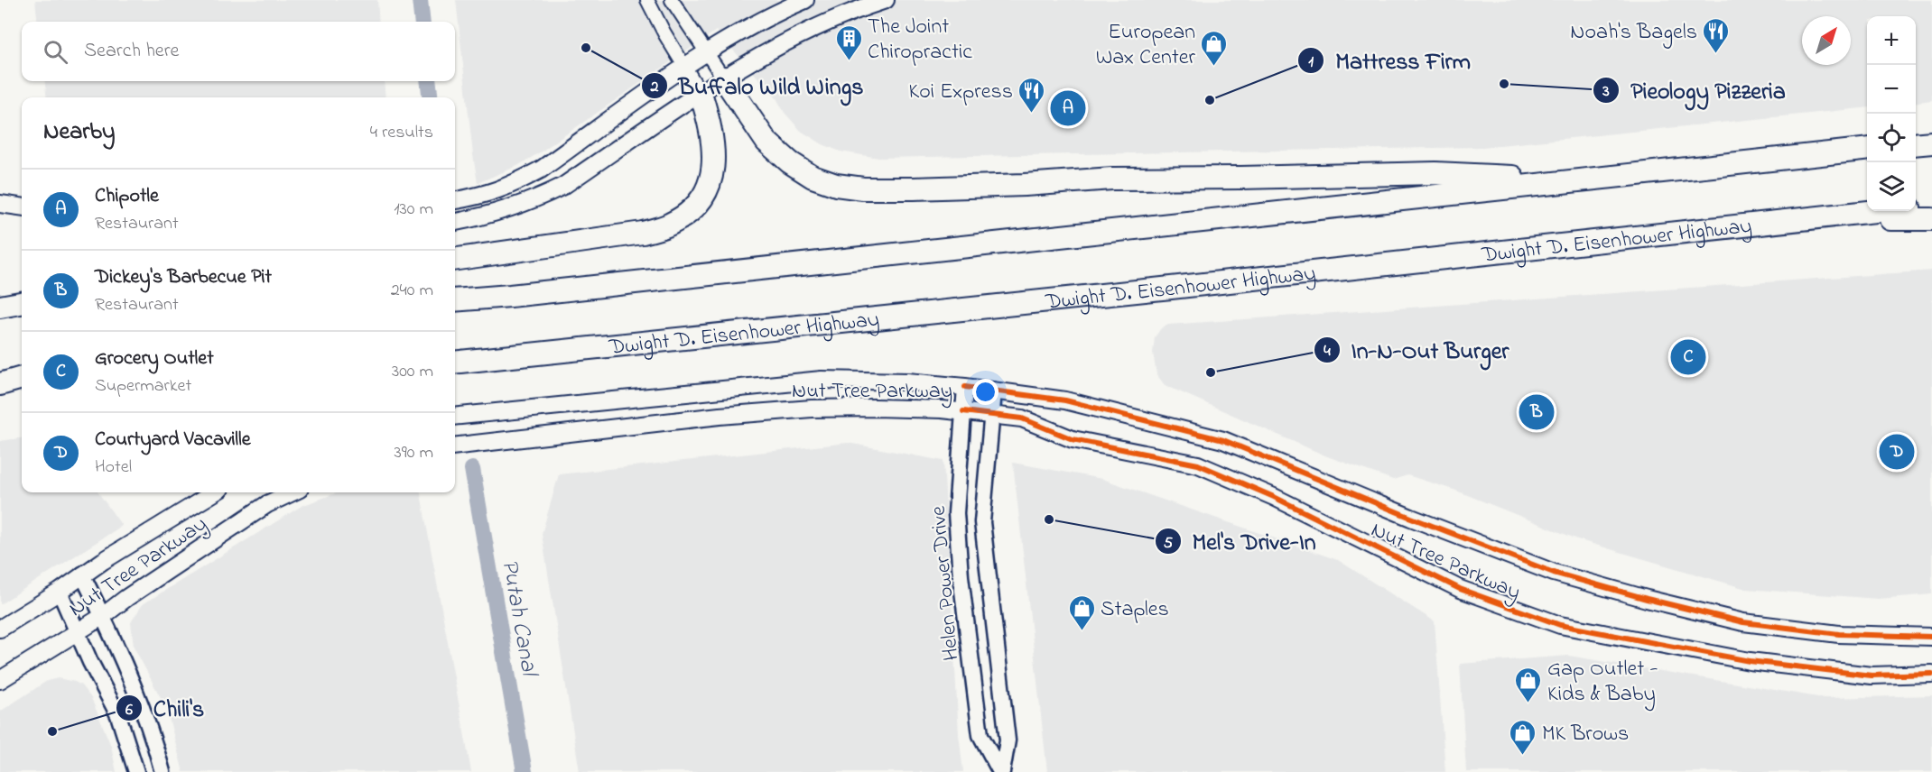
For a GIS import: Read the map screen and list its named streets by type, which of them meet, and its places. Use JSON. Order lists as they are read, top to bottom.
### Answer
{
  "streets": {
    "highway": ["Dwight D. Eisenhower Highway"],
    "main road": ["Nut Tree Parkway"],
    "street": ["Helen Power Drive"]
  },
  "crossings": [
    ["Nut Tree Parkway", "Helen Power Drive"]
  ],
  "water": ["Putah Canal"],
  "places": {
    "other": [
      "Buffalo Wild Wings",
      "Pieology Pizzeria",
      "Mattress Firm",
      "In-N-Out Burger",
      "Mel's Drive-In",
      "Chili's"
    ],
    "restaurant": ["Noah's Bagels", "Koi Express"],
    "building": ["The Joint Chiropractic"],
    "shop": [
      "European Wax Center",
      "Staples",
      "Gap Outlet - Kids & Baby",
      "MK Brows"
    ]
  },
  "north": "top right",
  "page": {
    "map_buttons": ["+", "−"],
    "search": "Search here",
    "pins": [
      "A",
      "C",
      "B",
      "D"
    ],
    "heading": ["Nearby", "4 results"],
    "list": [
      {
        "mark": "A",
        "name": "Chipotle",
        "note": "Restaurant",
        "value": "130 m"
      },
      {
        "mark": "B",
        "name": "Dickey's Barbecue Pit",
        "note": "Restaurant",
        "value": "240 m"
      },
      {
        "mark": "C",
        "name": "Grocery Outlet",
        "note": "Supermarket",
        "value": "300 m"
      },
      {
        "mark": "D",
        "name": "Courtyard Vacaville",
        "note": "Hotel",
        "value": "390 m"
      }
    ]
  }
}
